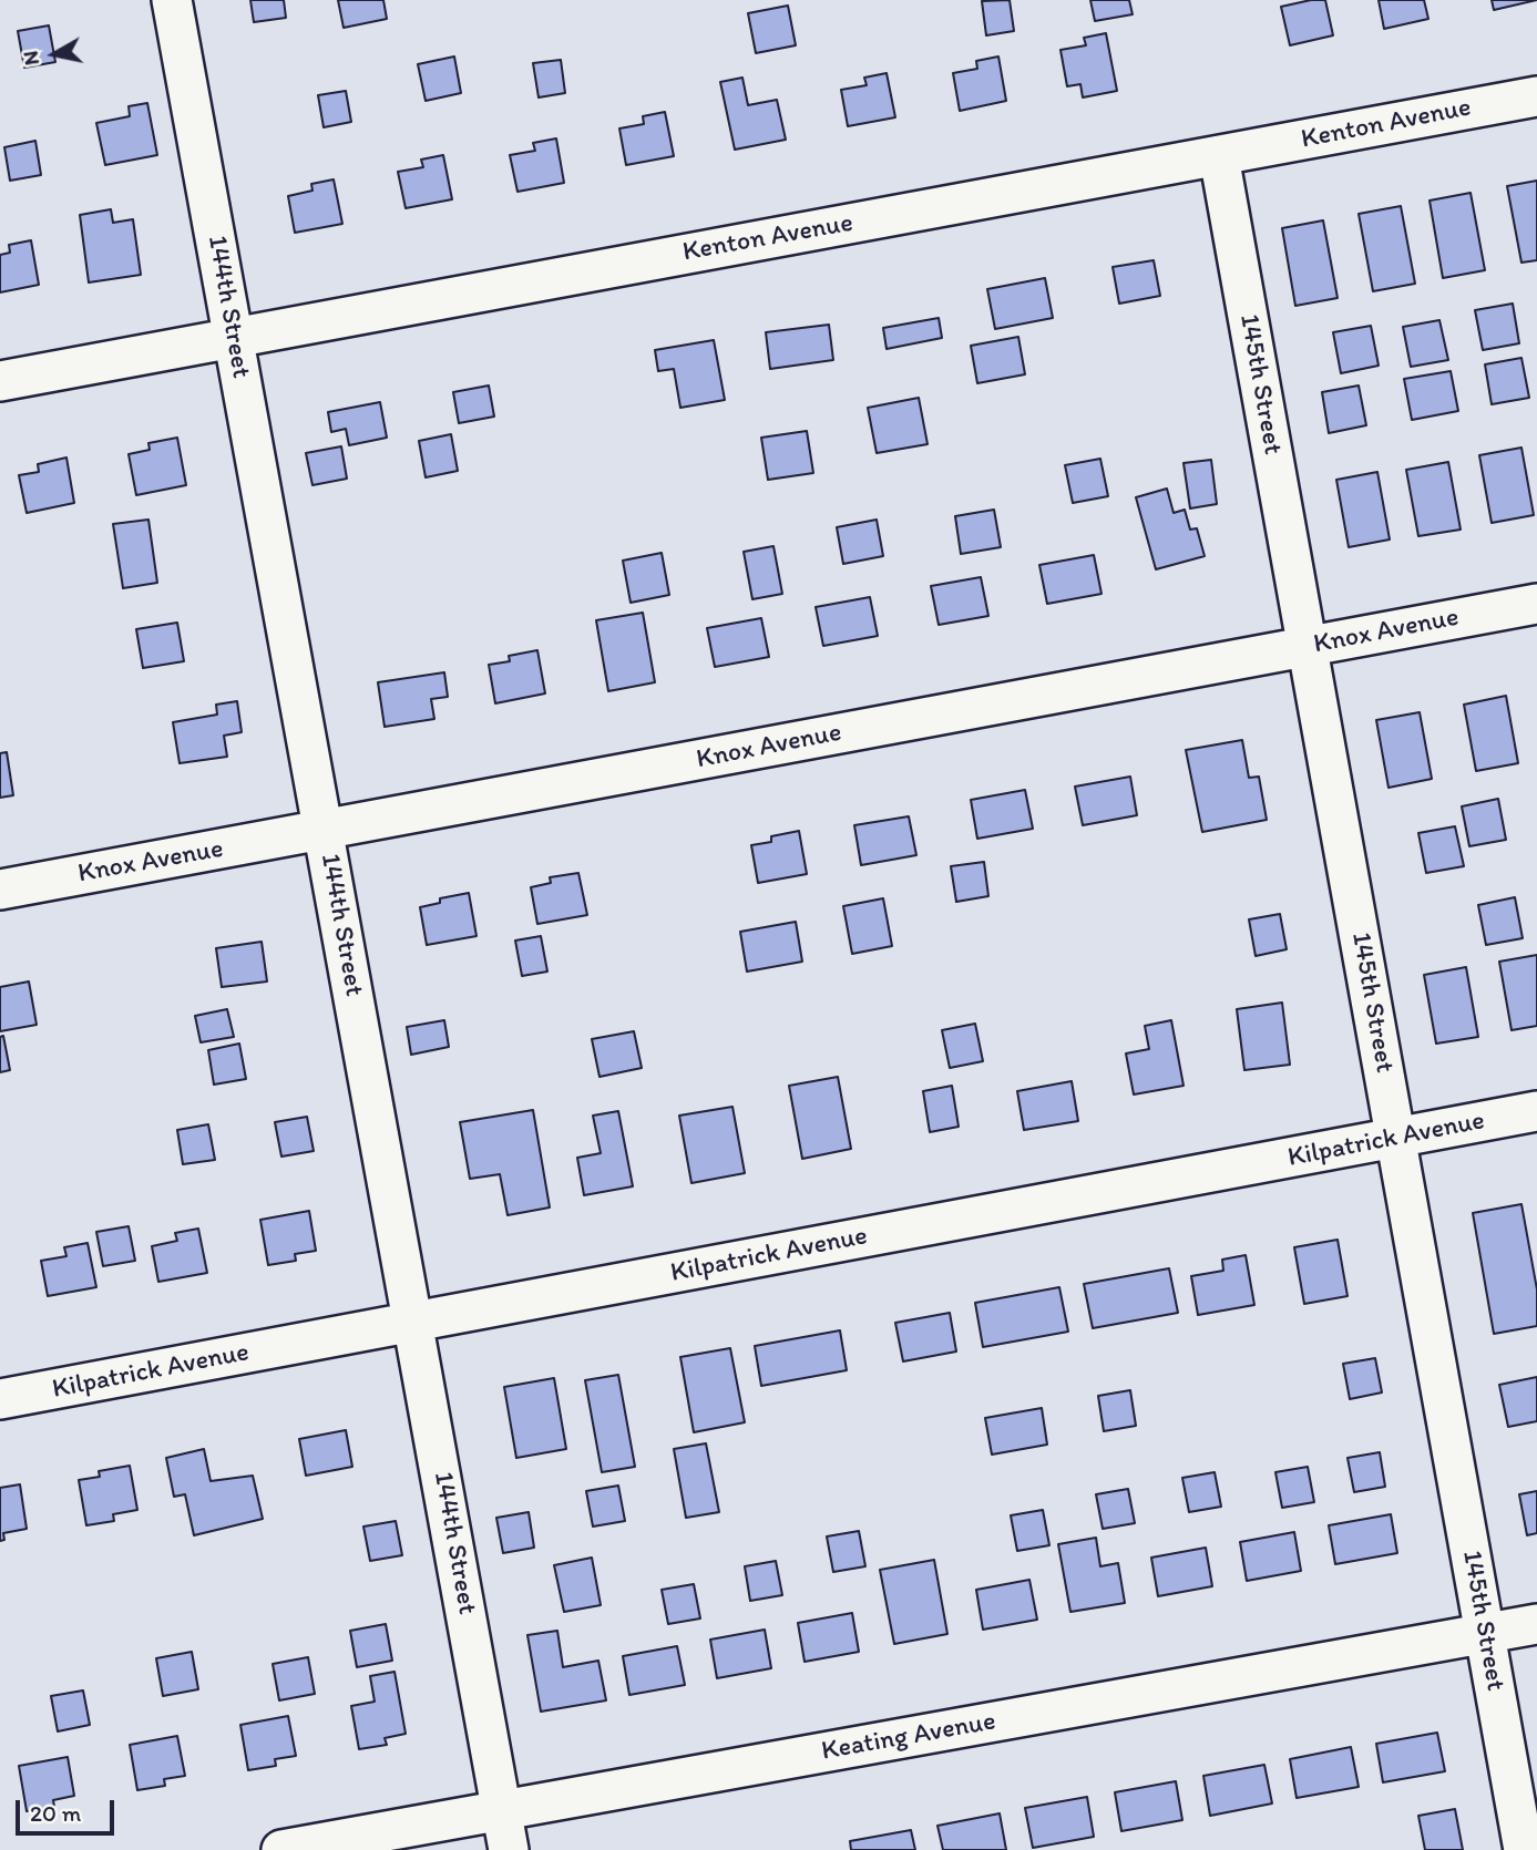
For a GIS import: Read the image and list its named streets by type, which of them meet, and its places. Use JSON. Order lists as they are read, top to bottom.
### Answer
{
  "streets": {
    "street": [
      "Kenton Avenue",
      "144th Street",
      "145th Street",
      "Knox Avenue",
      "Kilpatrick Avenue",
      "Keating Avenue"
    ]
  },
  "crossings": [
    ["Kenton Avenue", "144th Street"],
    ["Kenton Avenue", "145th Street"],
    ["144th Street", "Knox Avenue"],
    ["144th Street", "Kilpatrick Avenue"],
    ["144th Street", "Keating Avenue"],
    ["145th Street", "Knox Avenue"],
    ["145th Street", "Kilpatrick Avenue"],
    ["145th Street", "Keating Avenue"]
  ],
  "scale_bar": "20 m",
  "north": "left"
}
